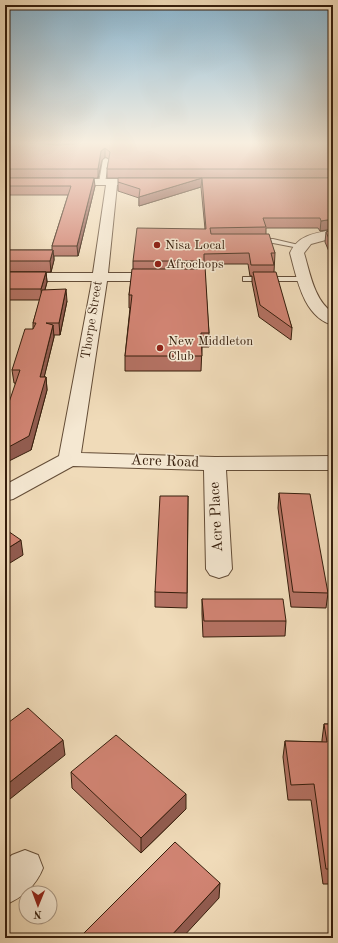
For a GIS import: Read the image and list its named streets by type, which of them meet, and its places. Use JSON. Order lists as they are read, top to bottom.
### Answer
{
  "streets": {
    "street": ["Thorpe Street", "Acre Road", "Acre Place"]
  },
  "crossings": [
    ["Thorpe Street", "Acre Road"],
    ["Acre Road", "Acre Place"]
  ],
  "places": ["Nisa Local", "Afrochops", "New Middleton Club"],
  "north": "bottom"
}
